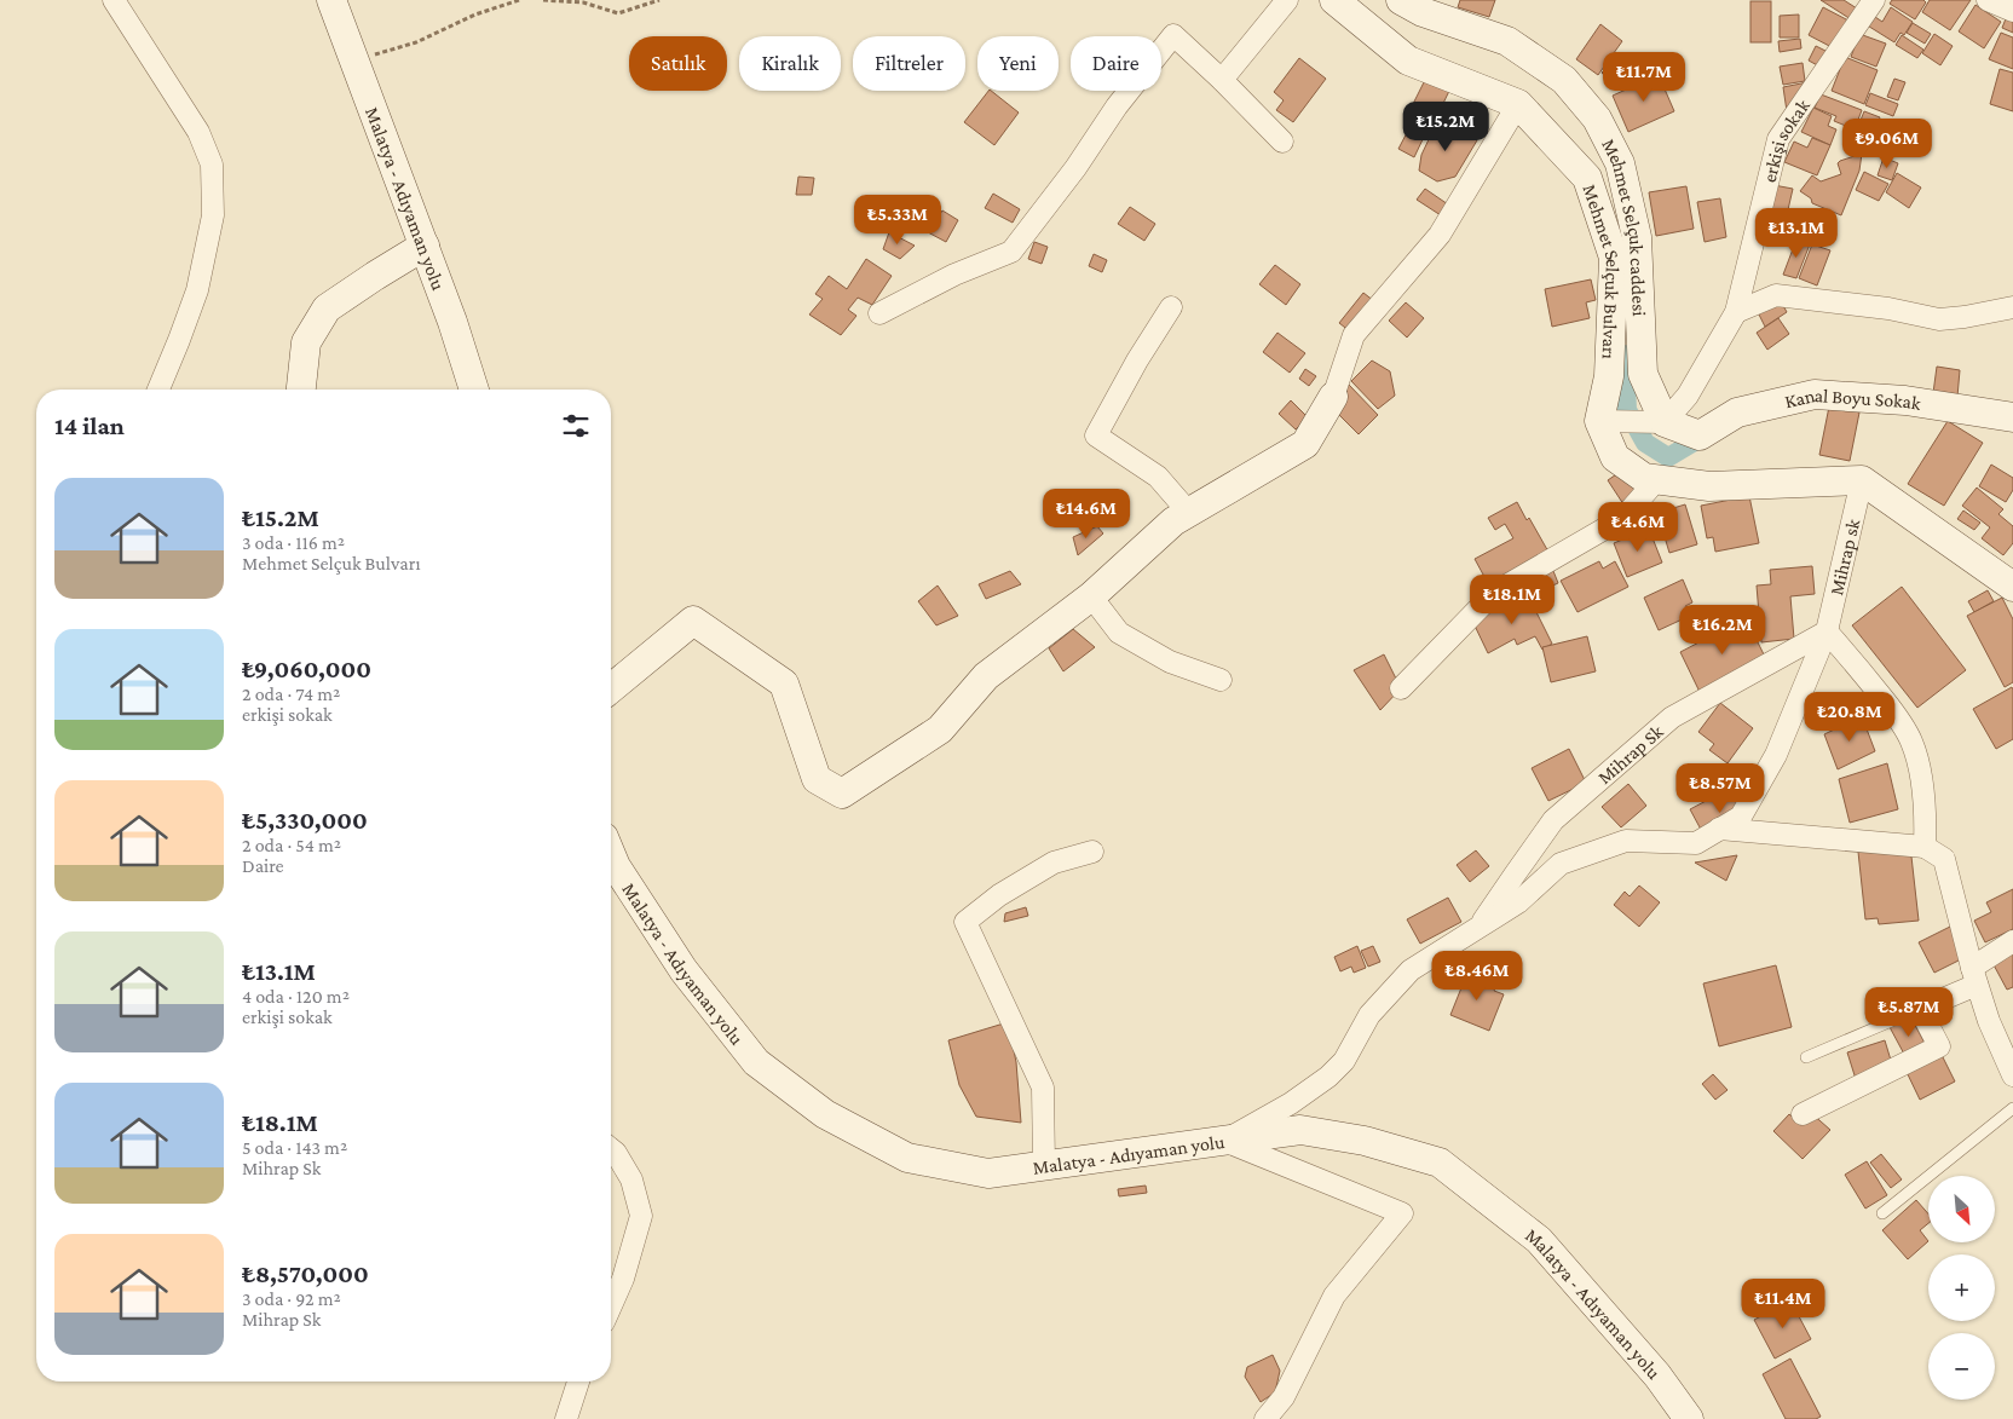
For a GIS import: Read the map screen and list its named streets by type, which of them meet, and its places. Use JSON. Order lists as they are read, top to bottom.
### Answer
{
  "streets": {
    "main road": [
      "Malatya - Adıyaman yolu",
      "Mehmet Selçuk caddesi",
      "Mehmet Selçuk Bulvarı",
      "Kanal Boyu Sokak"
    ],
    "street": ["erkişi sokak", "Mihrap sk", "Mihrap Sk"]
  },
  "crossings": [
    ["erkişi sokak", "Mehmet Selçuk caddesi"],
    ["erkişi sokak", "Kanal Boyu Sokak"],
    ["Malatya - Adıyaman yolu", "Mihrap sk"],
    ["Mehmet Selçuk caddesi", "Kanal Boyu Sokak"],
    ["Mihrap sk", "Mihrap Sk"]
  ],
  "north": "bottom right",
  "page": {
    "chip": [
      "Satılık",
      "Kiralık",
      "Filtreler",
      "Yeni",
      "Daire"
    ],
    "price": [
      "₺11.7M",
      "₺15.2M",
      "₺9.06M",
      "₺5.33M",
      "₺13.1M",
      "₺14.6M",
      "₺4.6M",
      "₺18.1M",
      "₺16.2M",
      "₺20.8M",
      "₺8.57M",
      "₺8.46M",
      "₺5.87M",
      "₺11.4M"
    ],
    "heading": "14 ilan",
    "list": [
      {
        "name": "₺15.2M",
        "note": "3 oda · 116 m² · Mehmet Selçuk Bulvarı"
      },
      {
        "name": "₺9,060,000",
        "note": "2 oda · 74 m² · erkişi sokak"
      },
      {
        "name": "₺5,330,000",
        "note": "2 oda · 54 m² · Daire"
      },
      {
        "name": "₺13.1M",
        "note": "4 oda · 120 m² · erkişi sokak"
      },
      {
        "name": "₺18.1M",
        "note": "5 oda · 143 m² · Mihrap Sk"
      },
      {
        "name": "₺8,570,000",
        "note": "3 oda · 92 m² · Mihrap Sk"
      }
    ],
    "map_buttons": ["+", "−"]
  }
}
